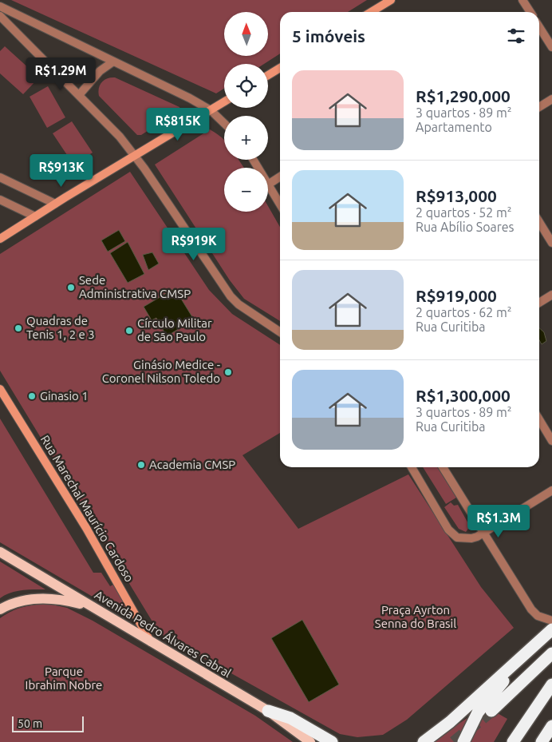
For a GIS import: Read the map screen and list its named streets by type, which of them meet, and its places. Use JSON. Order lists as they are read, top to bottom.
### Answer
{
  "streets": {
    "main road": ["Avenida Pedro Álvares Cabral"],
    "street": ["Rua Marechal Maurício Cardoso"]
  },
  "crossings": [
    ["Rua Marechal Maurício Cardoso", "Avenida Pedro Álvares Cabral"]
  ],
  "parks": ["Praça Ayrton Senna do Brasil", "Parque Ibrahim Nobre"],
  "places": [
    "Sede Administrativa CMSP",
    "Quadras de Tenis 1, 2 e 3",
    "Círculo Militar de São Paulo",
    "Ginásio Medice - Coronel Nilson Toledo",
    "Ginasio 1",
    "Academia CMSP"
  ],
  "scale_bar": "50 m",
  "north": "top",
  "page": {
    "map_buttons": ["+", "−"],
    "heading": "5 imóveis",
    "price": [
      "R$1.29M",
      "R$815K",
      "R$913K",
      "R$919K",
      "R$1.3M"
    ],
    "list": [
      {
        "name": "R$1,290,000",
        "note": "3 quartos · 89 m² · Apartamento"
      },
      {
        "name": "R$913,000",
        "note": "2 quartos · 52 m² · Rua Abílio Soares"
      },
      {
        "name": "R$919,000",
        "note": "2 quartos · 62 m² · Rua Curitiba"
      },
      {
        "name": "R$1,300,000",
        "note": "3 quartos · 89 m² · Rua Curitiba"
      }
    ],
    "scale": "50 m"
  }
}
